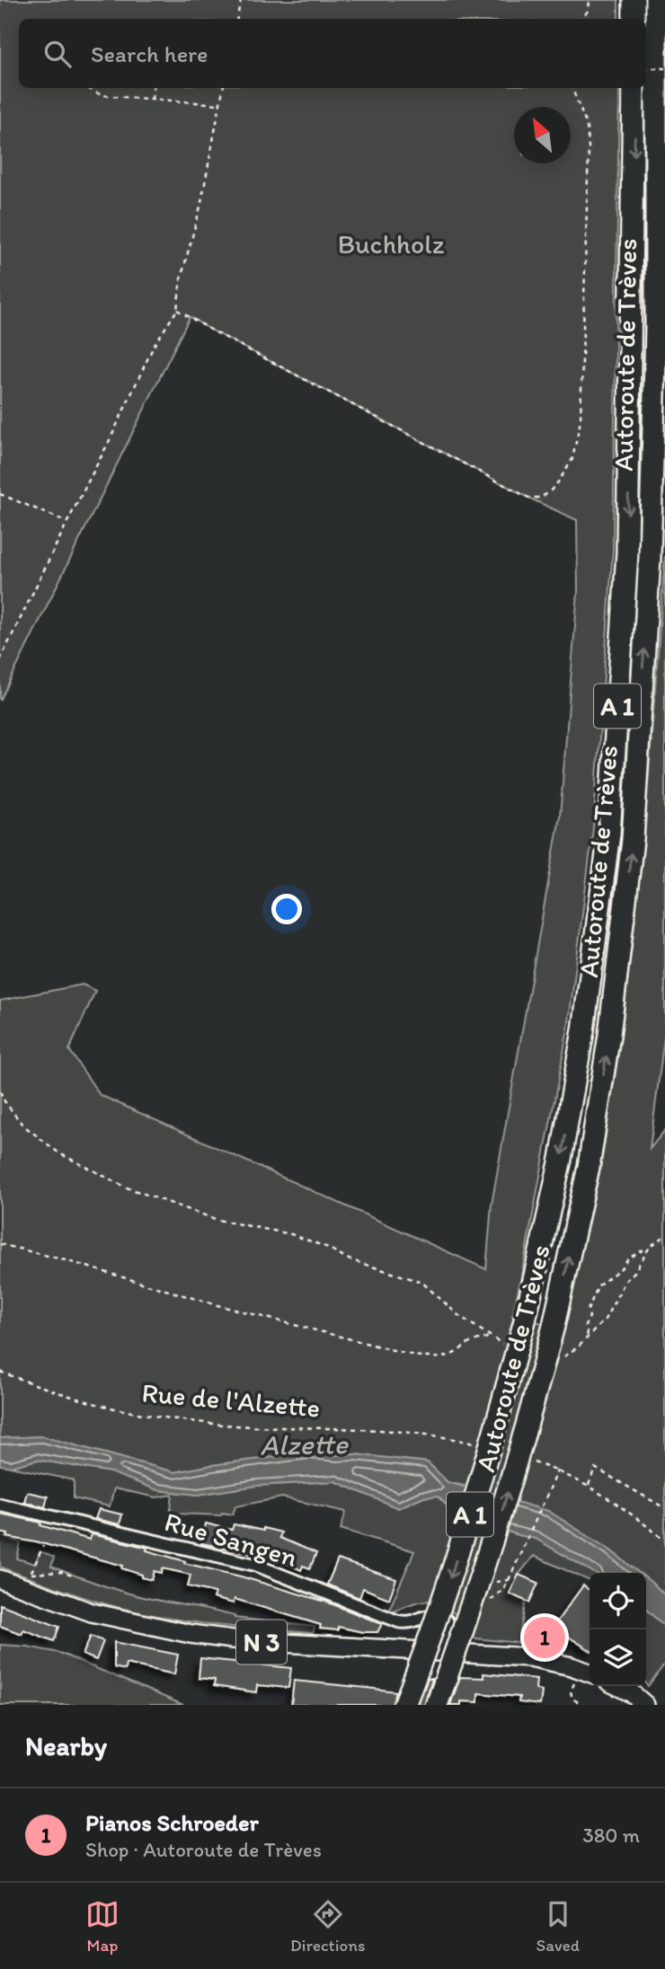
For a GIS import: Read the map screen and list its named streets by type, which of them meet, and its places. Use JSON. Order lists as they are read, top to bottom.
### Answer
{
  "streets": {
    "highway": ["Autoroute de Trèves", "A 1"],
    "main road": ["N 3"],
    "street": ["Rue Sangen"],
    "path": ["Rue de l'Alzette"]
  },
  "crossings": [
    ["Rue Sangen", "N 3"]
  ],
  "water": ["Alzette"],
  "parks": ["Buchholz"],
  "north": "top left",
  "page": {
    "search": "Search here",
    "pins": "1",
    "heading": "Nearby",
    "list": [
      {
        "mark": "1",
        "name": "Pianos Schroeder",
        "note": "Shop · Autoroute de Trèves",
        "value": "380 m"
      }
    ],
    "nav": ["Map", "Directions", "Saved"]
  }
}
